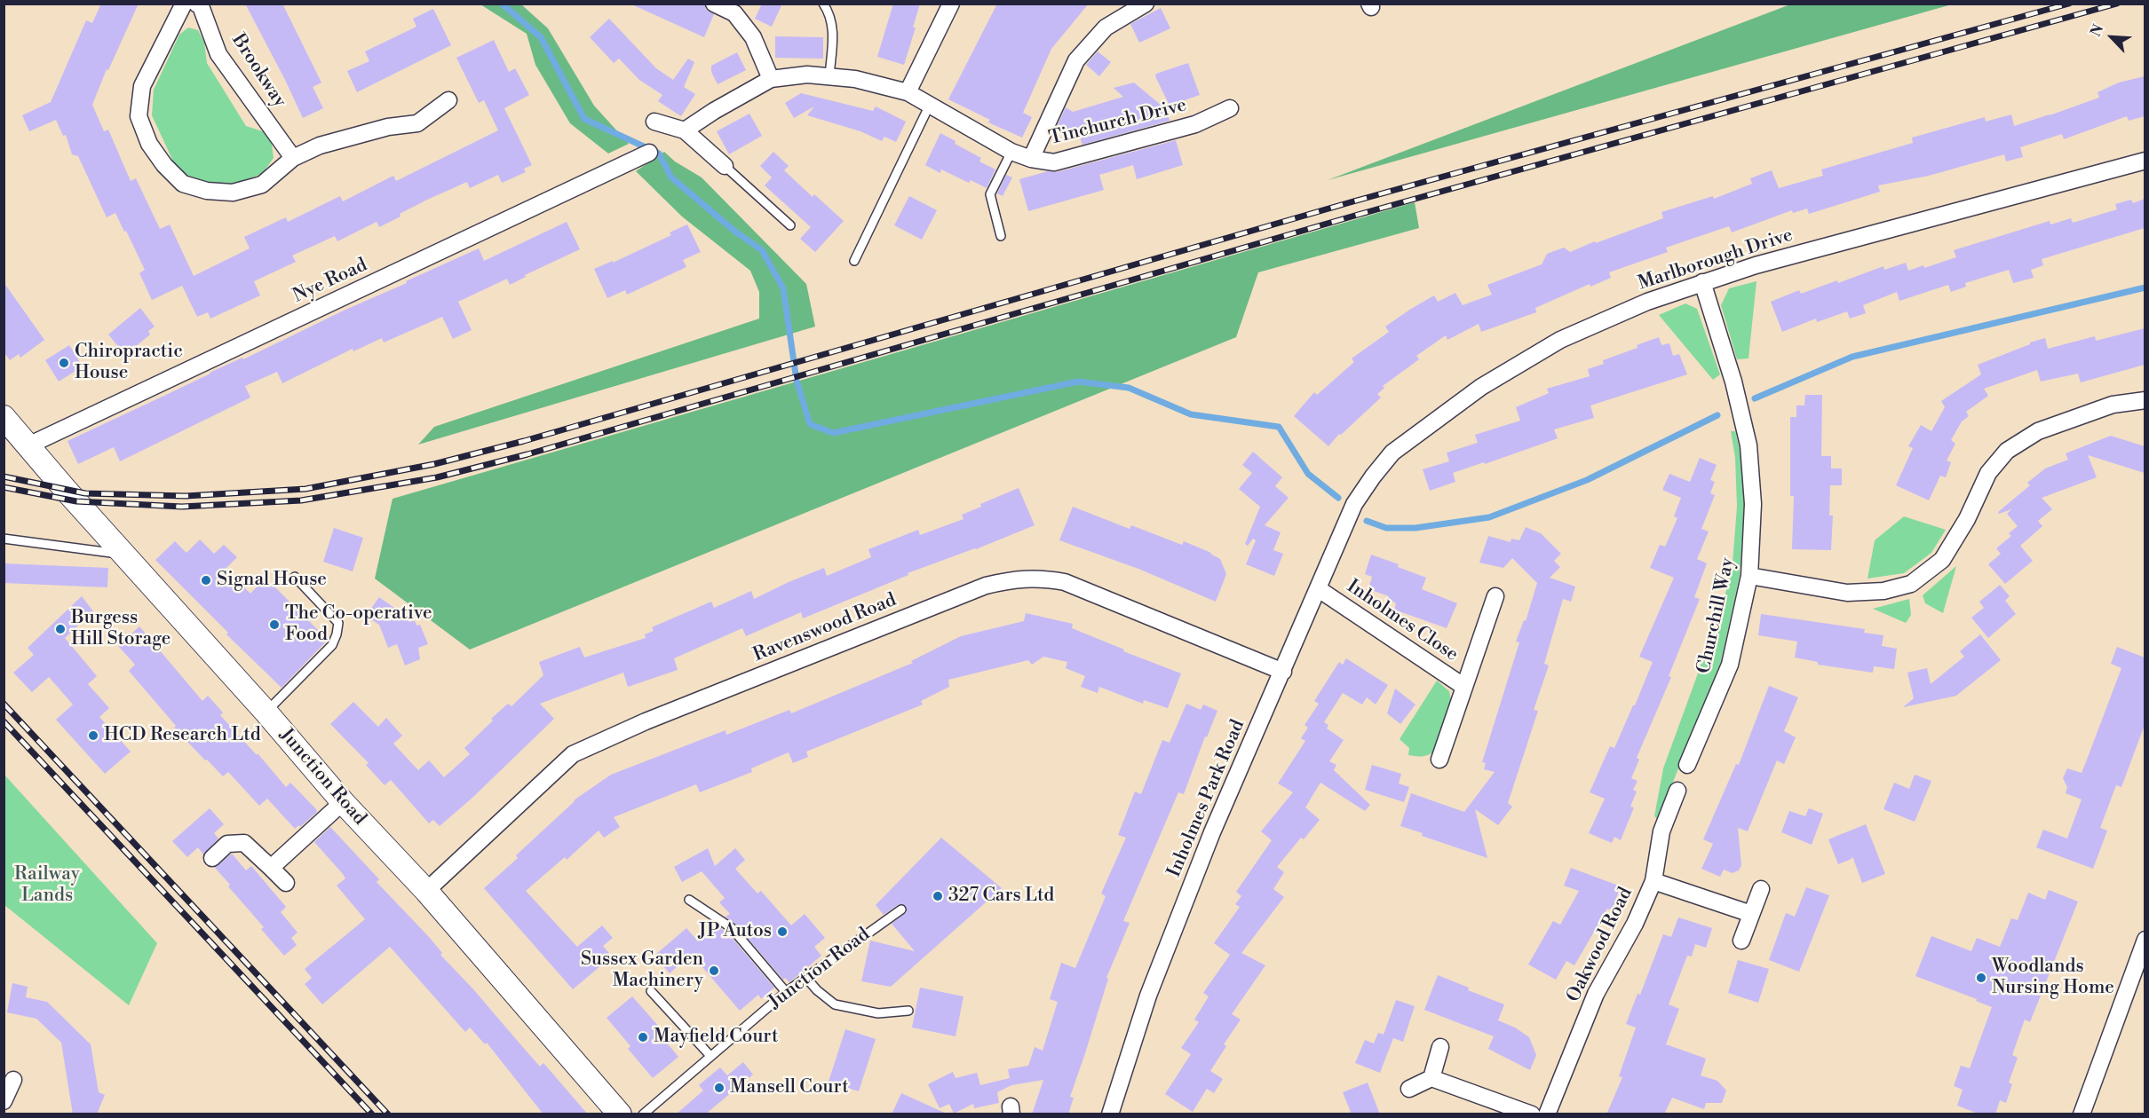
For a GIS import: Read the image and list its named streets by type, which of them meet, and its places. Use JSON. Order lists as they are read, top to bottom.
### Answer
{
  "streets": {
    "street": [
      "Brookway",
      "Tinchurch Drive",
      "Marlborough Drive",
      "Nye Road",
      "Churchill Way",
      "Inholmes Close",
      "Ravenswood Road",
      "Junction Road",
      "Inholmes Park Road",
      "Oakwood Road"
    ]
  },
  "crossings": [
    ["Marlborough Drive", "Churchill Way"],
    ["Marlborough Drive", "Inholmes Park Road"],
    ["Nye Road", "Junction Road"],
    ["Inholmes Close", "Inholmes Park Road"],
    ["Ravenswood Road", "Junction Road"],
    ["Ravenswood Road", "Inholmes Park Road"]
  ],
  "parks": ["Railway Lands"],
  "places": [
    "Chiropractic House",
    "Signal House",
    "The Co-operative Food",
    "Burgess Hill Storage",
    "HCD Research Ltd",
    "327 Cars Ltd",
    "JP Autos",
    "Sussex Garden Machinery",
    "Woodlands Nursing Home",
    "Mayfield Court",
    "Mansell Court"
  ],
  "north": "top left"
}
